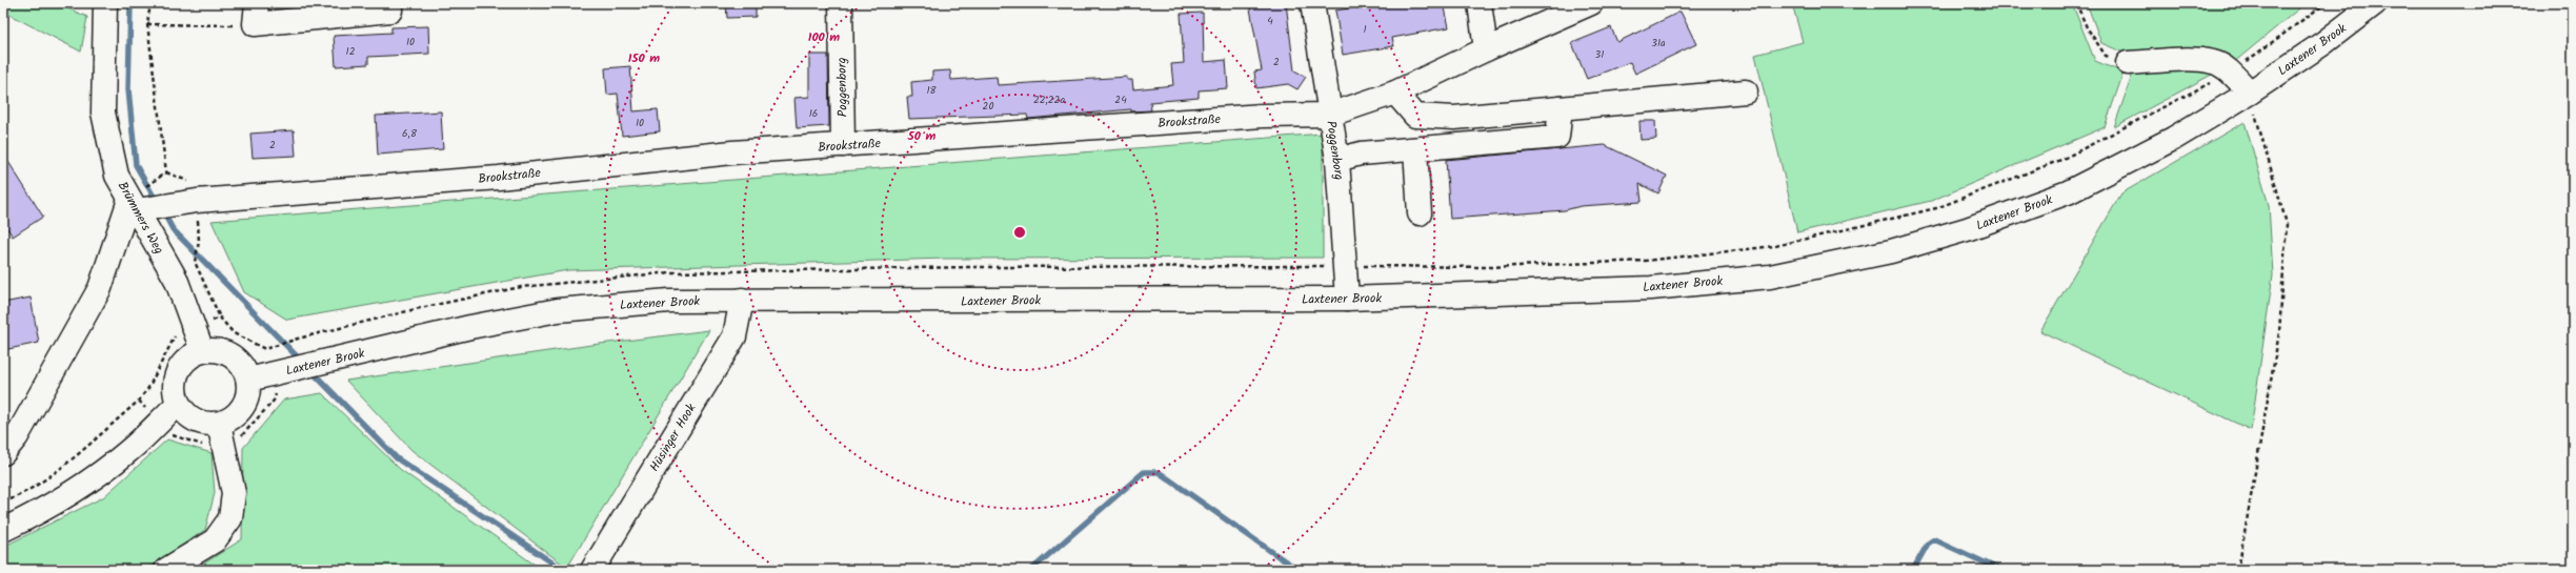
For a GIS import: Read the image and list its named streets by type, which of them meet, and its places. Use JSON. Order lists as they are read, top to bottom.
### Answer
{
  "streets": {
    "street": [
      "Laxtener Brook",
      "Poggenborg",
      "Brookstraße",
      "Brümmers Weg",
      "Hüsinger Hook"
    ]
  },
  "crossings": [
    ["Laxtener Brook", "Poggenborg"],
    ["Laxtener Brook", "Brümmers Weg"],
    ["Laxtener Brook", "Hüsinger Hook"],
    ["Poggenborg", "Brookstraße"],
    ["Brookstraße", "Brümmers Weg"]
  ],
  "house_numbers": [
    "4",
    "1",
    "10",
    "31a",
    "12",
    "31",
    "2",
    "18",
    "22,22a",
    "24",
    "20",
    "16",
    "10",
    "6,8",
    "2"
  ],
  "rings": ["100 m", "150 m", "50 m"]
}
